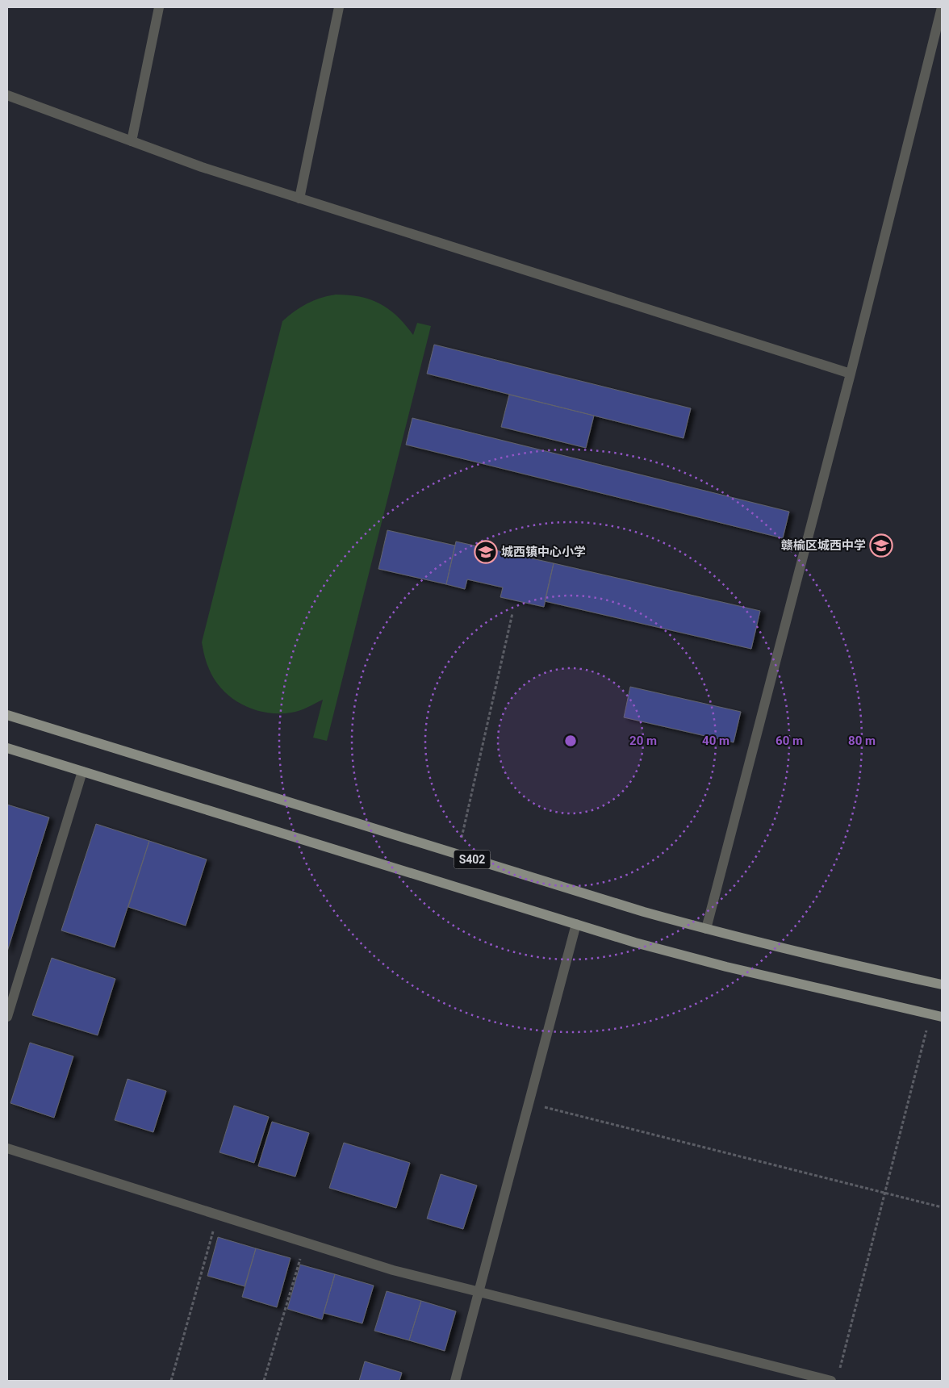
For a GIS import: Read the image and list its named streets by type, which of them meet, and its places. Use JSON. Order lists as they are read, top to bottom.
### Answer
{
  "streets": {
    "main road": ["S402"]
  },
  "places": {
    "school or university": ["赣榆区城西中学", "城西镇中心小学"]
  },
  "rings": [
    "20 m",
    "40 m",
    "60 m",
    "80 m"
  ]
}
